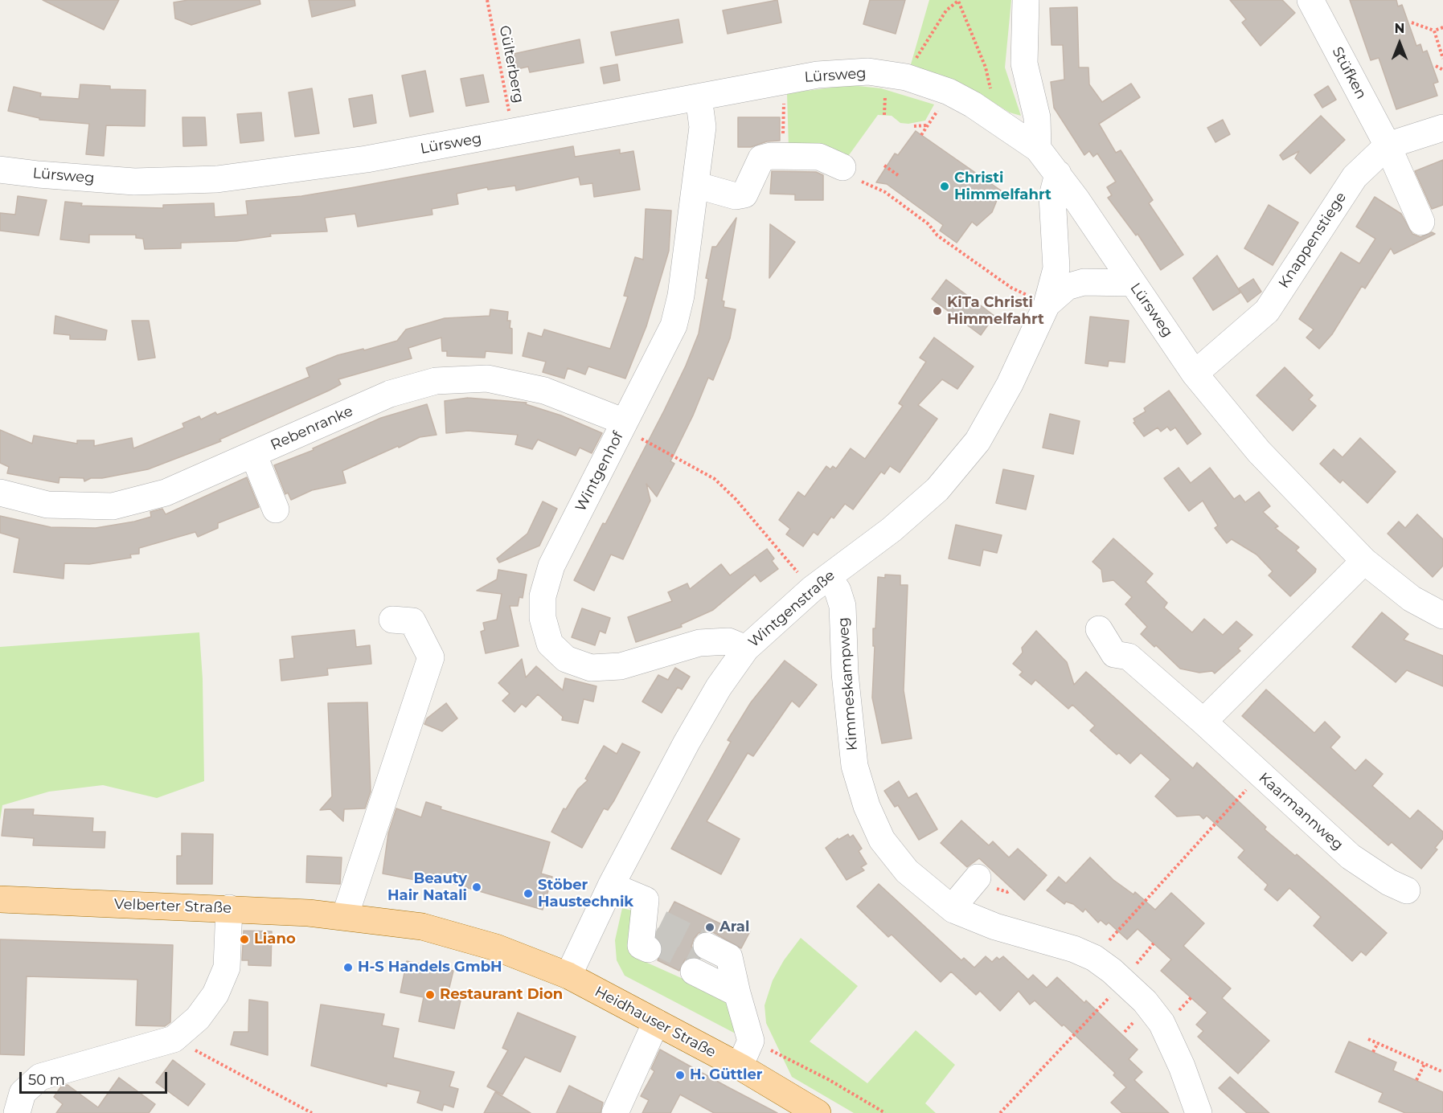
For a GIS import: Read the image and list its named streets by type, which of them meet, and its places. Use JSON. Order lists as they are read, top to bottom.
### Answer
{
  "streets": {
    "main road": ["Velberter Straße", "Heidhauser Straße"],
    "street": [
      "Stüfken",
      "Lürsweg",
      "Knappenstiege",
      "Rebenranke",
      "Wintgenhof",
      "Wintgenstraße",
      "Kimmeskampweg",
      "Kaarmannweg"
    ],
    "path": ["Gülterberg"]
  },
  "crossings": [
    ["Gülterberg", "Lürsweg"],
    ["Stüfken", "Knappenstiege"],
    ["Lürsweg", "Knappenstiege"],
    ["Lürsweg", "Wintgenhof"],
    ["Lürsweg", "Wintgenstraße"],
    ["Rebenranke", "Wintgenhof"],
    ["Wintgenhof", "Wintgenstraße"],
    ["Wintgenstraße", "Kimmeskampweg"],
    ["Wintgenstraße", "Velberter Straße"],
    ["Wintgenstraße", "Heidhauser Straße"],
    ["Velberter Straße", "Heidhauser Straße"]
  ],
  "places": [
    "Christi Himmelfahrt",
    "KiTa Christi Himmelfahrt",
    "Beauty Hair Natali",
    "Stöber Haustechnik",
    "Aral",
    "Liano",
    "H-S Handels GmbH",
    "Restaurant Dion",
    "H. Güttler"
  ],
  "scale_bar": "50 m",
  "north": "top"
}
